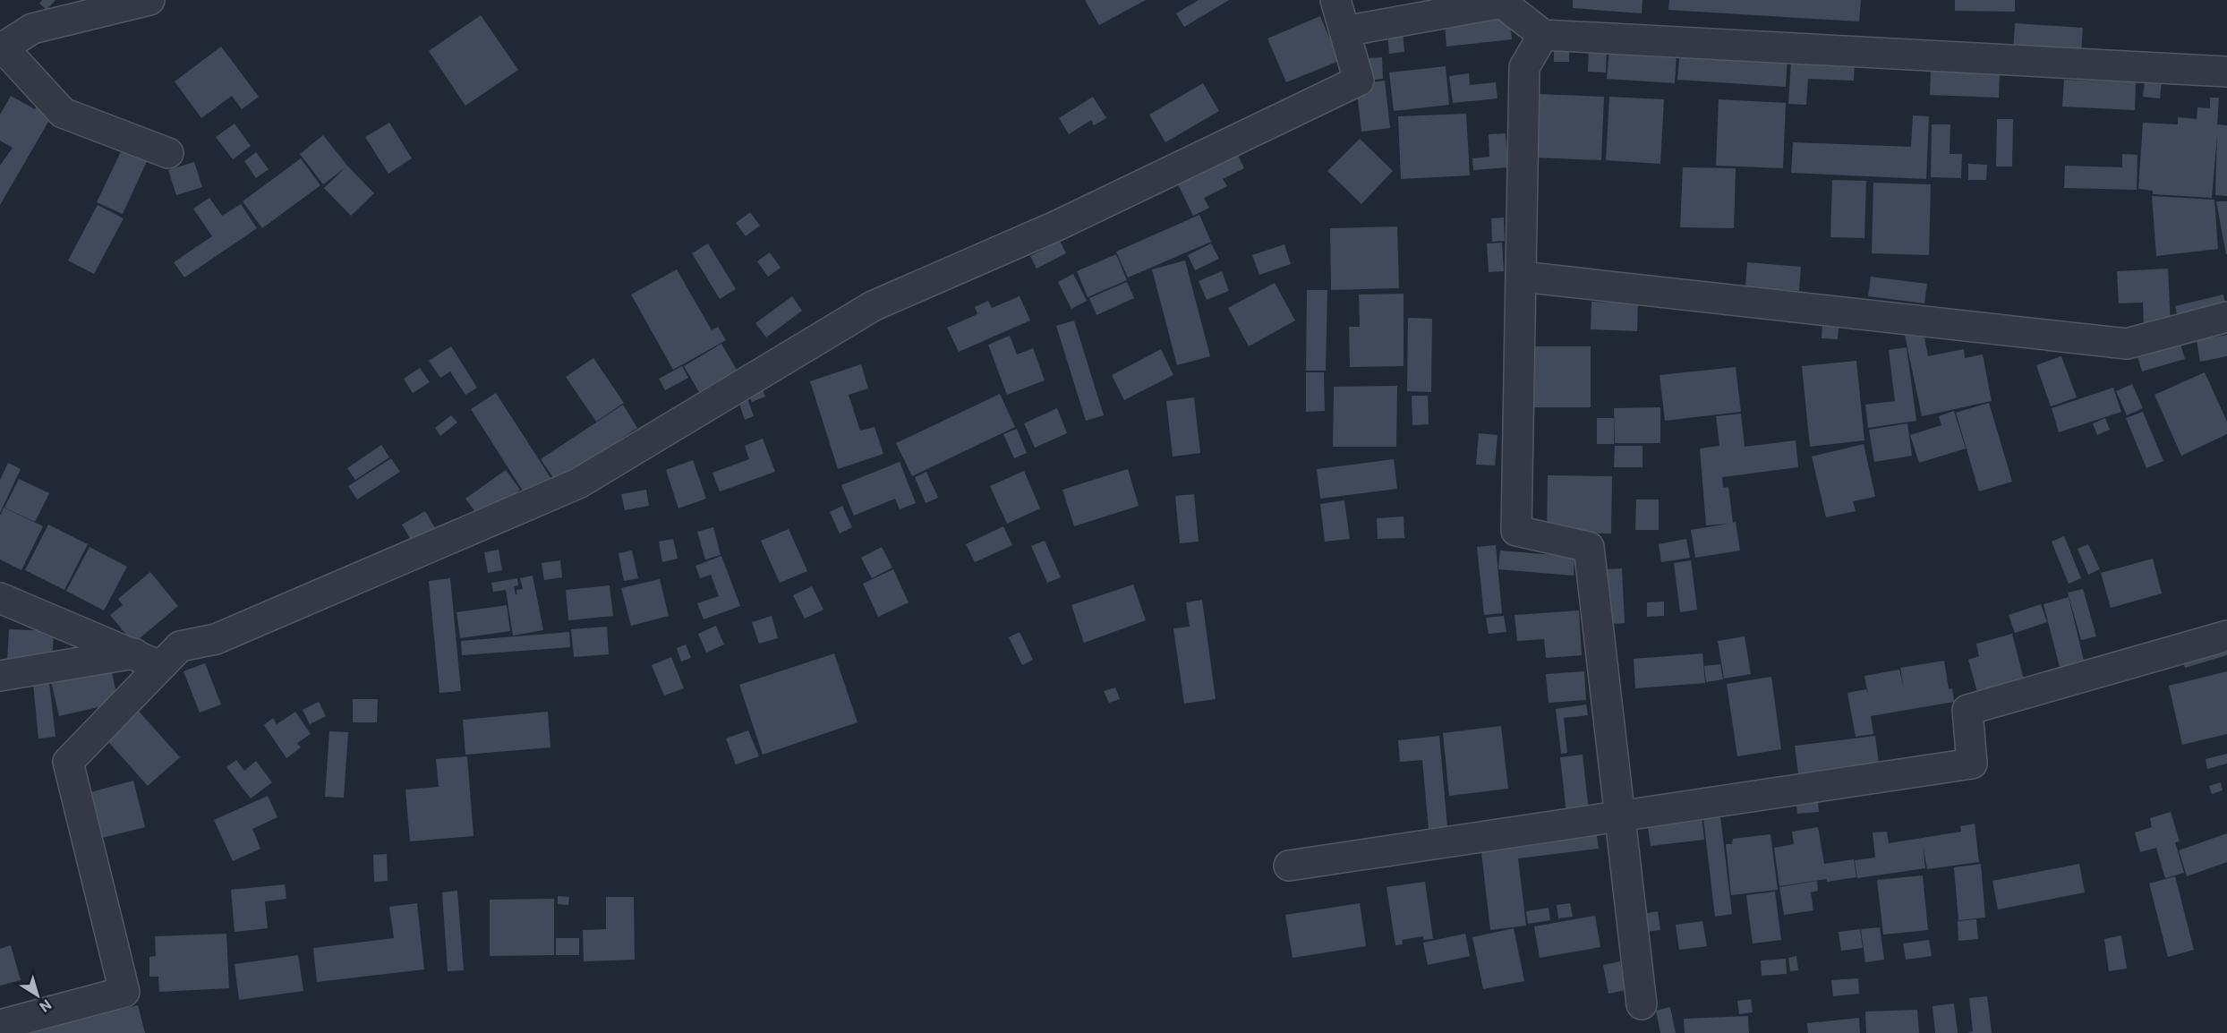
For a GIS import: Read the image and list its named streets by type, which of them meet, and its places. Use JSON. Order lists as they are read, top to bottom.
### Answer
{
  "north": "bottom right"
}
